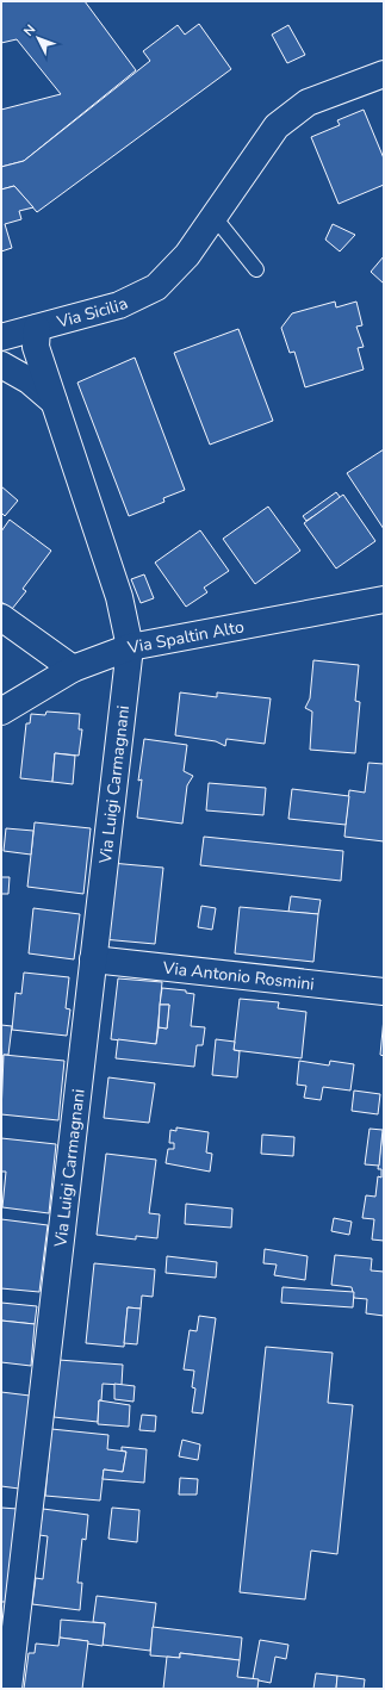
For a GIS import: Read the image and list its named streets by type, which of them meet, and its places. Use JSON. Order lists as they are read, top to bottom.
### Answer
{
  "streets": {
    "street": [
      "Via Sicilia",
      "Via Spaltin Alto",
      "Via Luigi Carmagnani",
      "Via Antonio Rosmini"
    ]
  },
  "crossings": [
    ["Via Sicilia", "Via Spaltin Alto"],
    ["Via Sicilia", "Via Luigi Carmagnani"],
    ["Via Spaltin Alto", "Via Luigi Carmagnani"],
    ["Via Luigi Carmagnani", "Via Antonio Rosmini"]
  ],
  "north": "top left"
}
